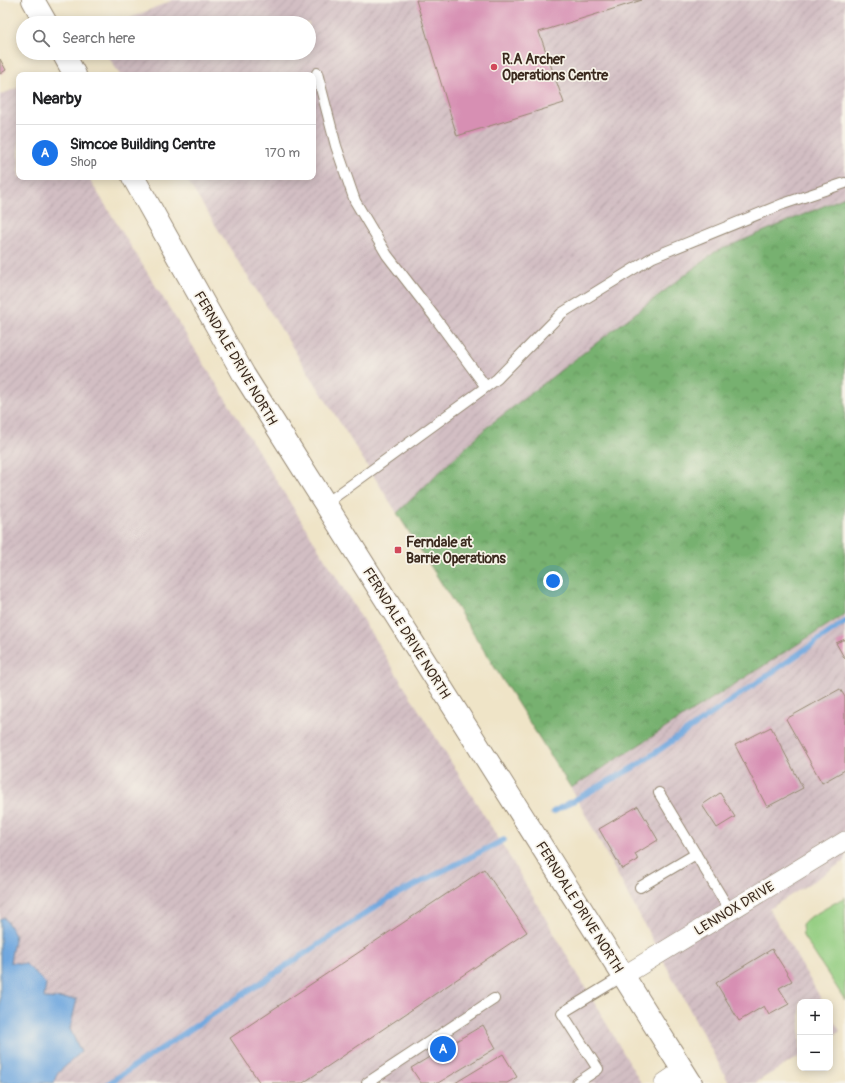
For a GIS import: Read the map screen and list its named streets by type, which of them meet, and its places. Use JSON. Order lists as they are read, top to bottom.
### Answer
{
  "streets": {
    "main road": ["FERNDALE DRIVE NORTH"],
    "street": ["LENNOX DRIVE"]
  },
  "crossings": [
    ["FERNDALE DRIVE NORTH", "LENNOX DRIVE"]
  ],
  "places": {
    "other": ["R.A Archer Operations Centre"],
    "transit": ["Ferndale at Barrie Operations"]
  },
  "page": {
    "search": "Search here",
    "heading": "Nearby",
    "list": [
      {
        "mark": "A",
        "name": "Simcoe Building Centre",
        "note": "Shop",
        "value": "170 m"
      }
    ],
    "map_buttons": ["+", "−"],
    "pins": "A"
  }
}
